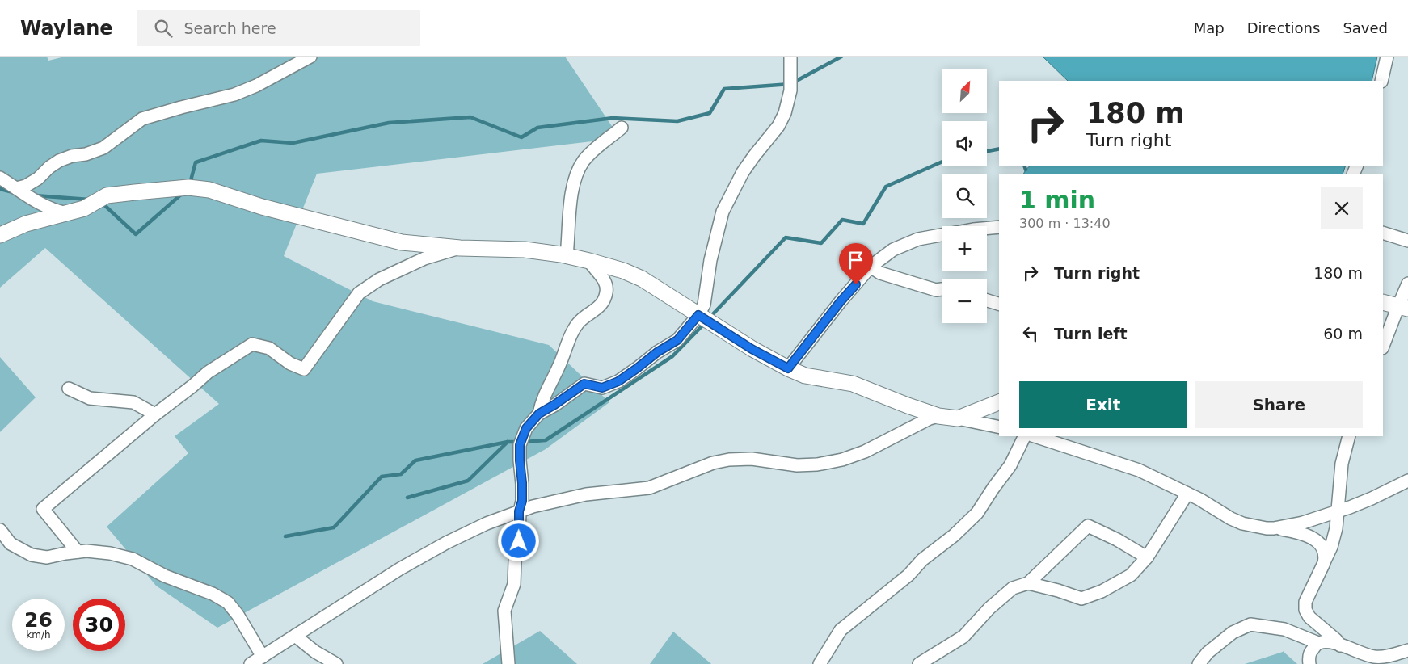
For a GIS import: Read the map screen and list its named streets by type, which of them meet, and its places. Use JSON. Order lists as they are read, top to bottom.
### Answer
{
  "north": "top right",
  "page": {
    "header": "Waylane",
    "search": "Search here",
    "nav": ["Map", "Directions", "Saved"],
    "map_buttons": ["+", "−"],
    "turn": ["180 m", "Turn right"],
    "heading": ["1 min", "300 m · 13:40"],
    "list": [
      {
        "name": "Turn right",
        "value": "180 m"
      },
      {
        "name": "Turn left",
        "value": "60 m"
      }
    ],
    "buttons": ["Exit", "Share"],
    "speed": "26 km/h",
    "limit": "30"
  }
}
